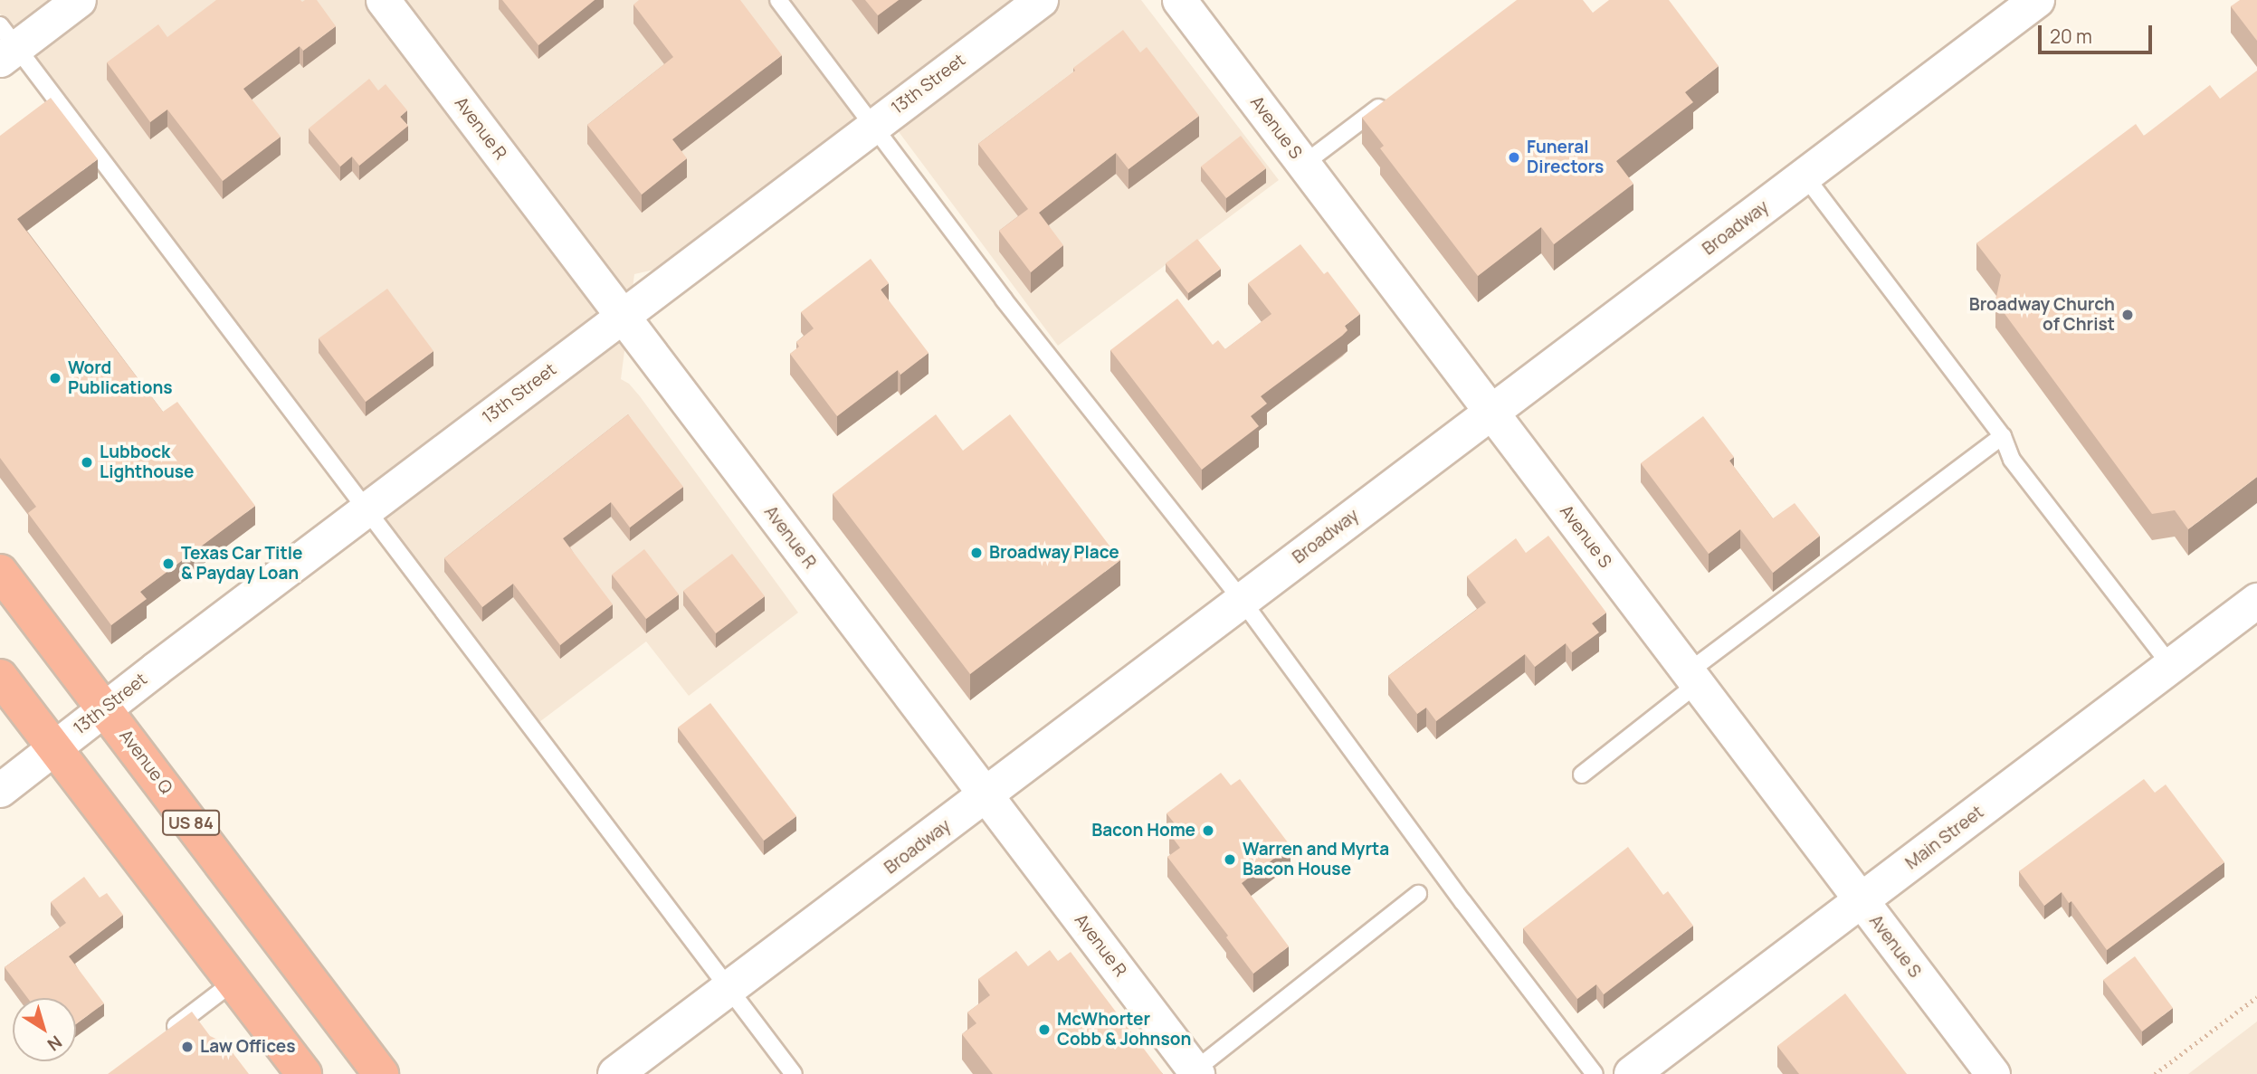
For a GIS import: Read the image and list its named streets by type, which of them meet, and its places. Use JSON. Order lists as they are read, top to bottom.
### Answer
{
  "streets": {
    "highway": ["Avenue Q", "US 84"],
    "main road": ["Broadway", "Main Street"],
    "street": ["13th Street", "Avenue S", "Avenue R"]
  },
  "crossings": [
    ["13th Street", "Avenue R"],
    ["13th Street", "Avenue Q"],
    ["Avenue S", "Broadway"],
    ["Avenue S", "Main Street"],
    ["Avenue R", "Broadway"]
  ],
  "places": [
    "Funeral Directors",
    "Broadway Church of Christ",
    "Word Publications",
    "Lubbock Lighthouse",
    "Broadway Place",
    "Texas Car Title & Payday Loan",
    "Bacon Home",
    "Warren and Myrta Bacon House",
    "McWhorter Cobb & Johnson",
    "Law Offices"
  ],
  "scale_bar": "20 m",
  "north": "bottom right"
}
